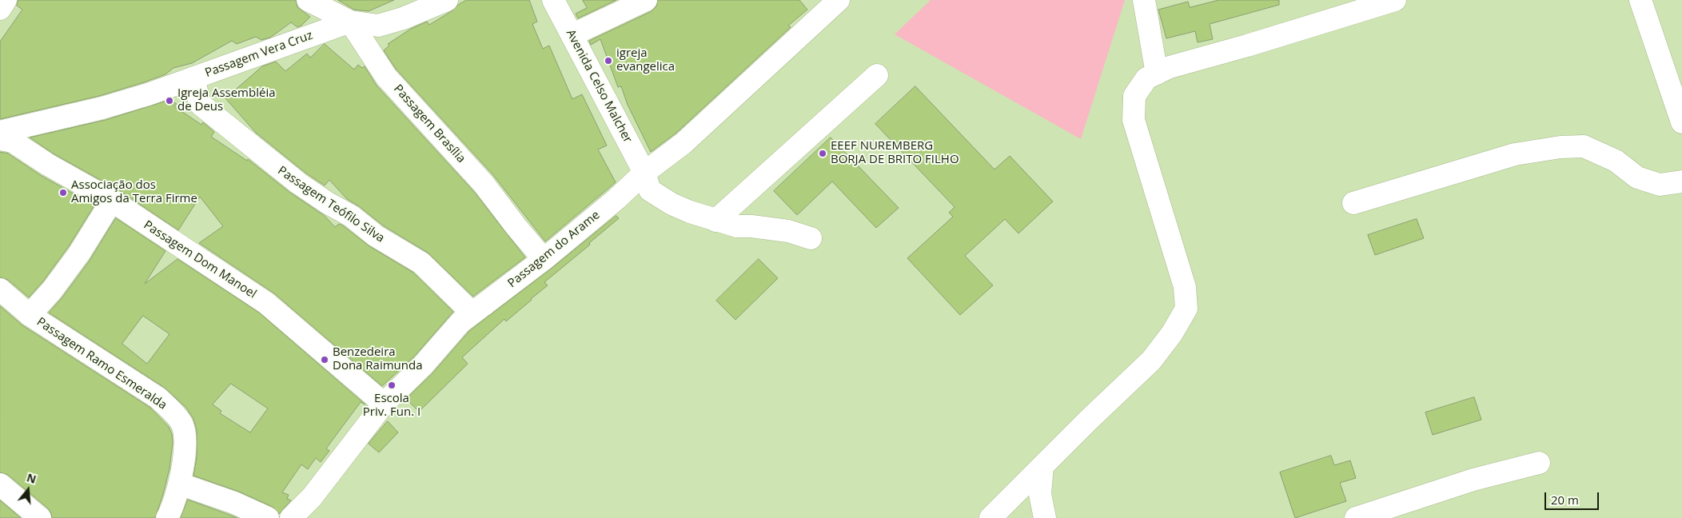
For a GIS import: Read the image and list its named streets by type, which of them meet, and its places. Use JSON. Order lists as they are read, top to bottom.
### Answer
{
  "streets": {
    "street": [
      "Passagem Vera Cruz",
      "Avenida Celso Malcher",
      "Passagem Brasília",
      "Passagem Teófilo Silva",
      "Passagem do Arame",
      "Passagem Dom Manoel",
      "Passagem Ramo Esmeralda"
    ]
  },
  "crossings": [
    ["Passagem Vera Cruz", "Passagem Brasília"],
    ["Passagem Vera Cruz", "Passagem Teófilo Silva"],
    ["Avenida Celso Malcher", "Passagem do Arame"],
    ["Passagem Brasília", "Passagem do Arame"],
    ["Passagem Teófilo Silva", "Passagem do Arame"],
    ["Passagem do Arame", "Passagem Dom Manoel"]
  ],
  "places": [
    "igreja evangelica",
    "Igreja Assembléia de Deus",
    "EEEF NUREMBERG BORJA DE BRITO FILHO",
    "Associação dos Amigos da Terra Firme",
    "Benzedeira Dona Raimunda",
    "Escola Priv. Fun. I"
  ],
  "scale_bar": "20 m",
  "north": "top"
}
